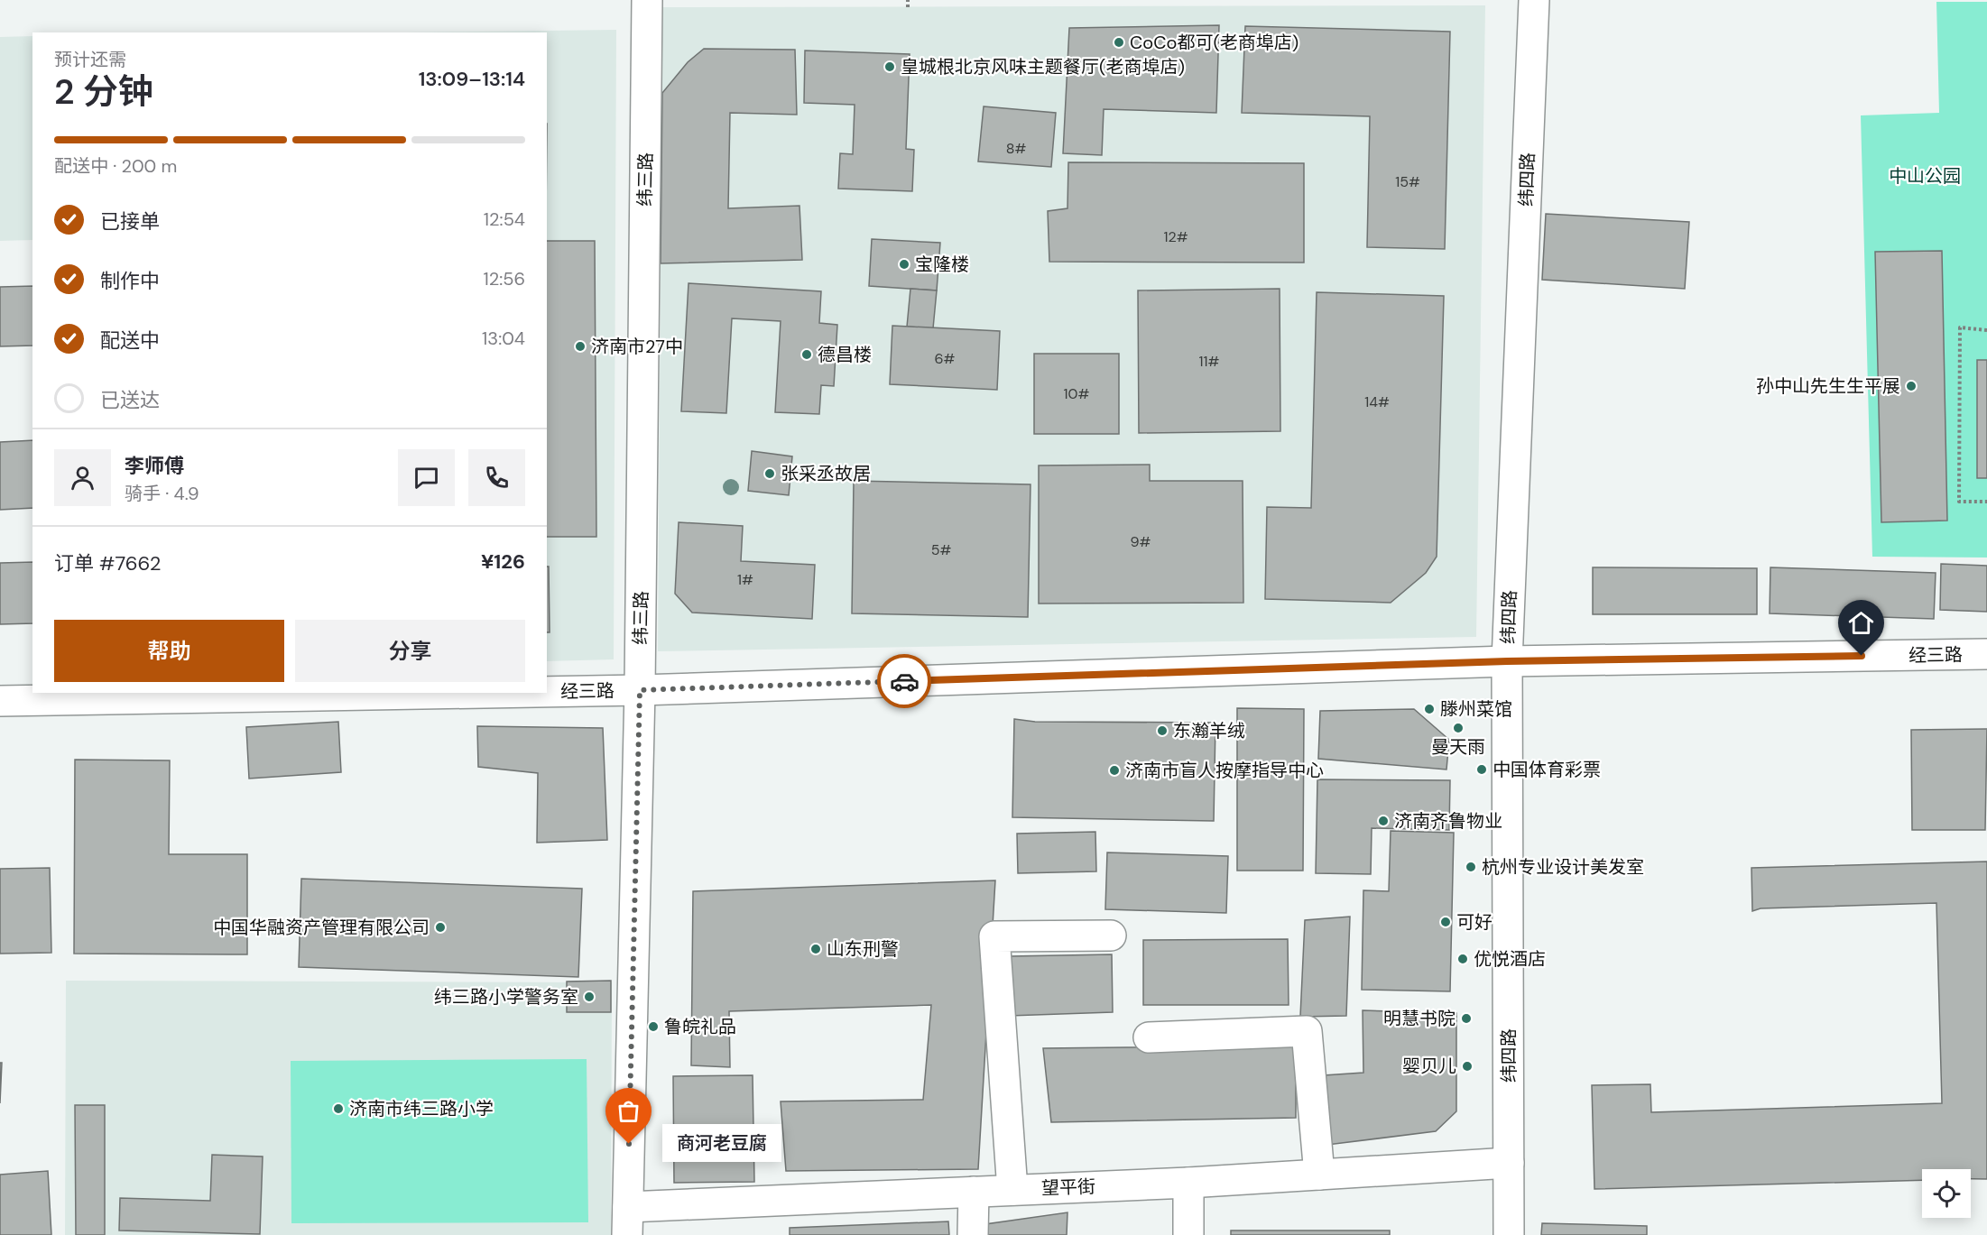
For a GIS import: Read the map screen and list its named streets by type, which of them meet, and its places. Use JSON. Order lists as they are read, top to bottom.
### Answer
{
  "streets": {
    "street": [
      "纬三路",
      "纬四路",
      "经三路",
      "望平街"
    ]
  },
  "crossings": [
    ["纬三路", "经三路"],
    ["纬三路", "望平街"],
    ["纬四路", "经三路"],
    ["纬四路", "望平街"]
  ],
  "parks": ["中山公园"],
  "places": [
    "CoCo都可(老商埠店)",
    "皇城根北京风味主题餐厅(老商埠店)",
    "宝隆楼",
    "济南市27中",
    "德昌楼",
    "孙中山先生生平展",
    "张采丞故居",
    "滕州菜馆",
    "曼天雨",
    "东瀚羊绒",
    "中国体育彩票",
    "济南市盲人按摩指导中心",
    "济南齐鲁物业",
    "杭州专业设计美发室",
    "可好",
    "中国华融资产管理有限公司",
    "山东刑警",
    "优悦酒店",
    "纬三路小学警务室",
    "明慧书院",
    "鲁皖礼品",
    "婴贝儿",
    "济南市纬三路小学",
    "商河老豆腐"
  ],
  "house_numbers": [
    "8#",
    "15#",
    "12#",
    "6#",
    "11#",
    "10#",
    "14#",
    "9#",
    "5#",
    "1#"
  ],
  "page": {
    "heading": ["2 分钟", "预计还需", "13:09–13:14"],
    "panel": [
      "李师傅",
      "骑手 · 4.9",
      "订单 #7662",
      "¥126"
    ],
    "bar": "配送中 · 200 m",
    "list": [
      ["已接单", "12:54"],
      ["制作中", "12:56"],
      ["配送中", "13:04"],
      "已送达"
    ],
    "buttons": ["帮助", "分享"],
    "bubble": "商河老豆腐"
  }
}
